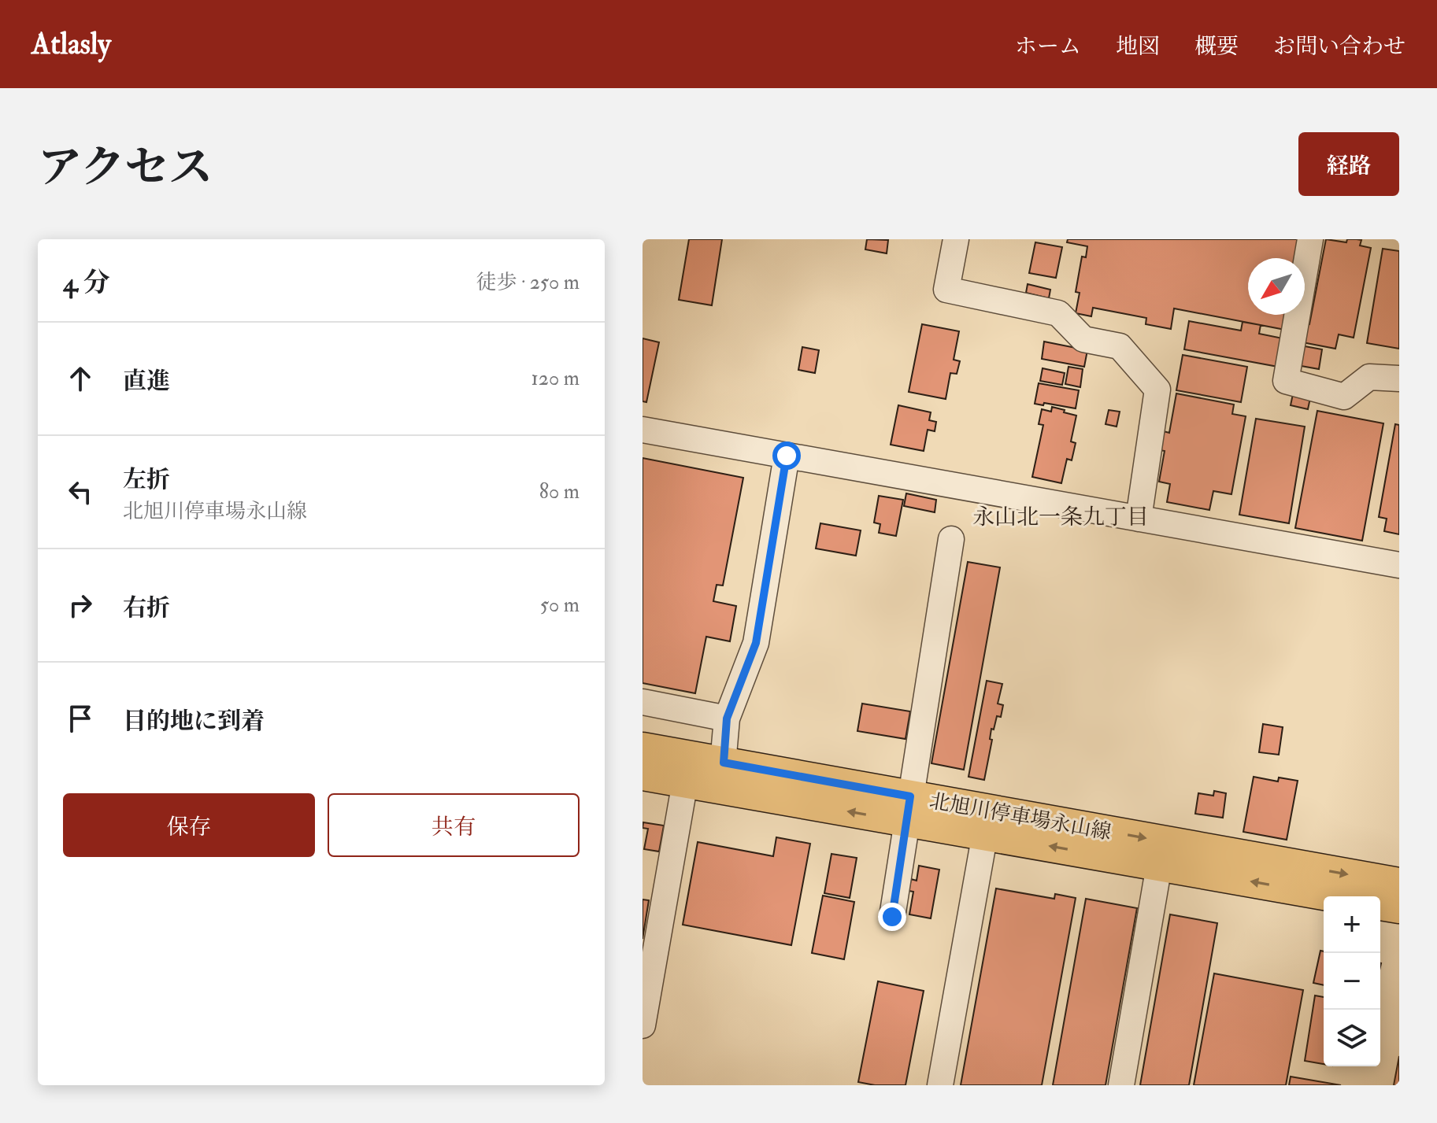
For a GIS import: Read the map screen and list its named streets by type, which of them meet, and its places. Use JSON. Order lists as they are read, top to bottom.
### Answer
{
  "streets": {
    "main road": ["北旭川停車場永山線"]
  },
  "districts": ["永山北一条九丁目"],
  "north": "bottom left",
  "page": {
    "header": "Atlasly",
    "nav": [
      "ホーム",
      "地図",
      "概要",
      "お問い合わせ"
    ],
    "title": "アクセス",
    "buttons": [
      "経路",
      ["保存", "共有"]
    ],
    "heading": ["4 分", "徒歩 · 250 m"],
    "list": [
      ["直進", "120 m"],
      ["左折", "北旭川停車場永山線", "80 m"],
      ["右折", "50 m"],
      "目的地に到着"
    ],
    "map_buttons": ["+", "−"]
  }
}
